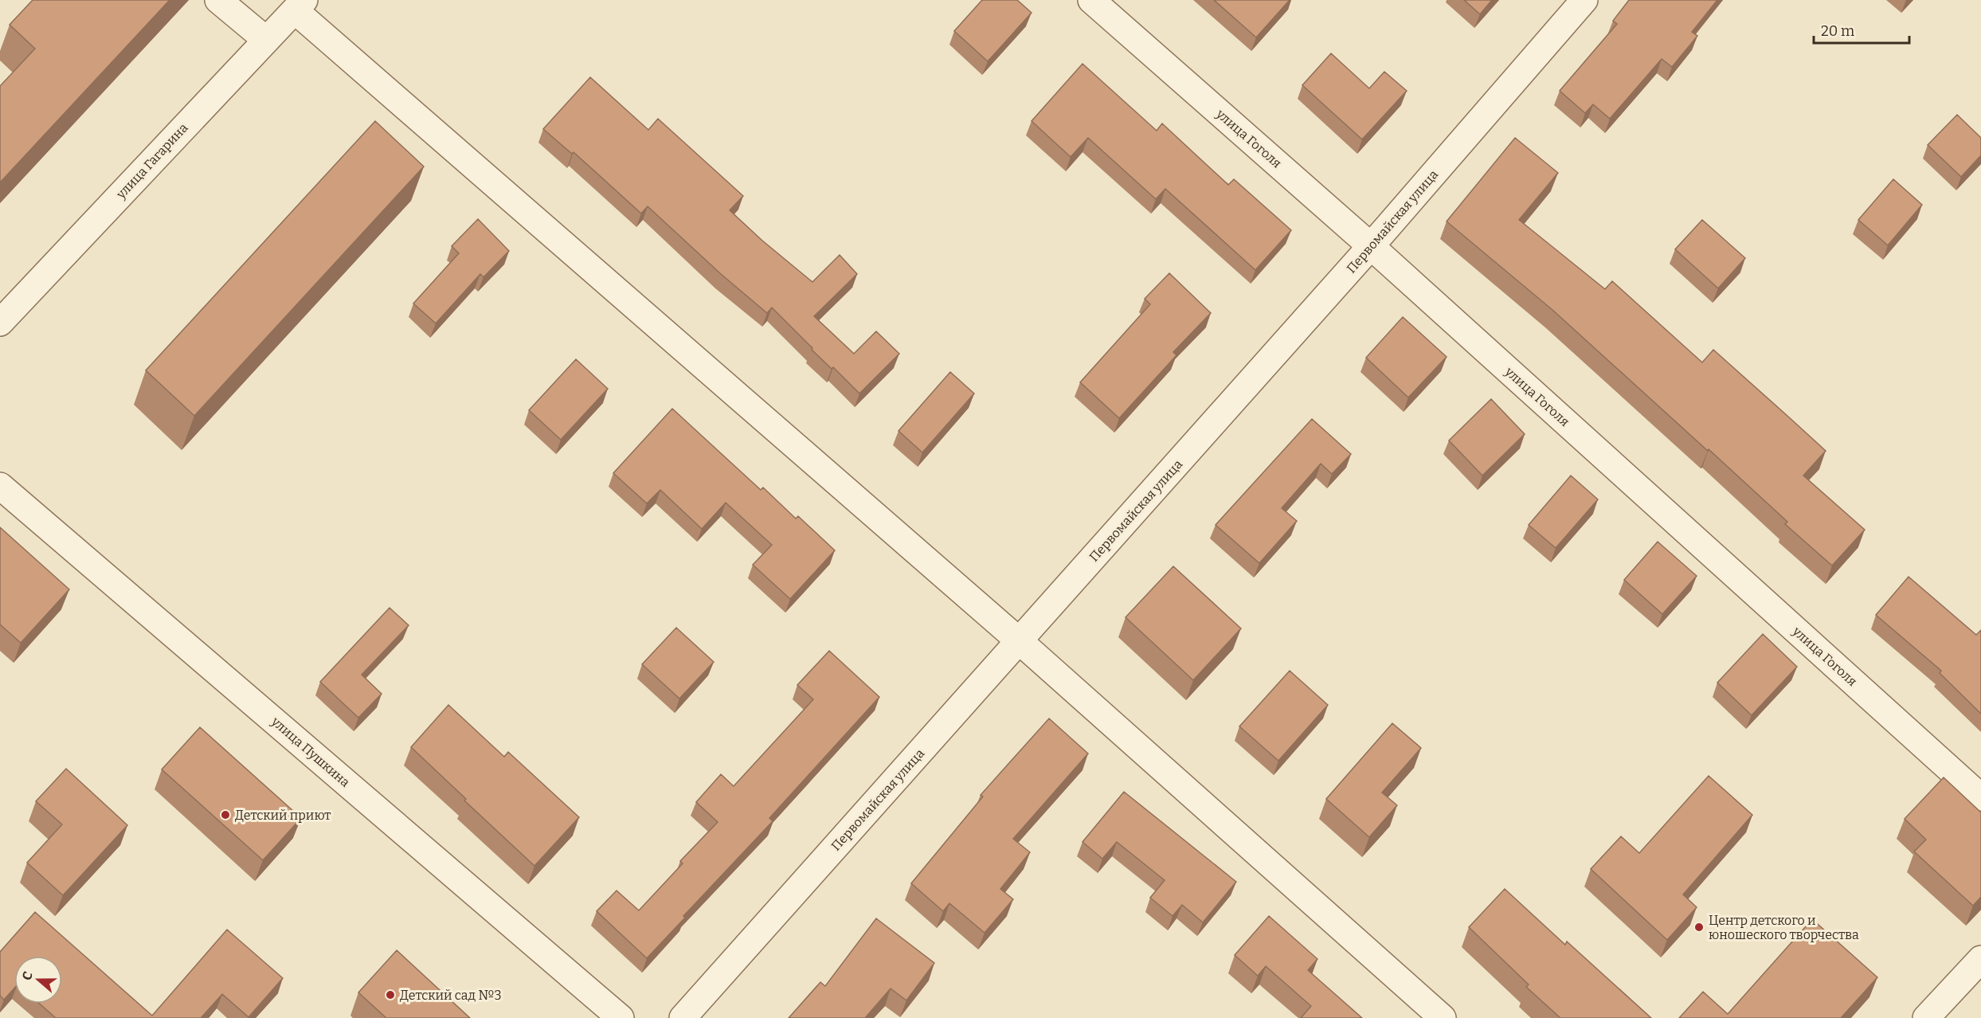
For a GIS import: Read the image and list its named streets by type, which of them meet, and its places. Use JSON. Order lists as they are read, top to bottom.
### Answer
{
  "streets": {
    "street": [
      "улица Гоголя",
      "улица Гагарина",
      "Первомайская улица",
      "улица Пушкина"
    ]
  },
  "crossings": [
    ["улица Гоголя", "Первомайская улица"]
  ],
  "places": ["Детский приют", "Центр детского и юношеского творчества", "Детский сад №3"],
  "scale_bar": "20 m",
  "north": "left"
}
